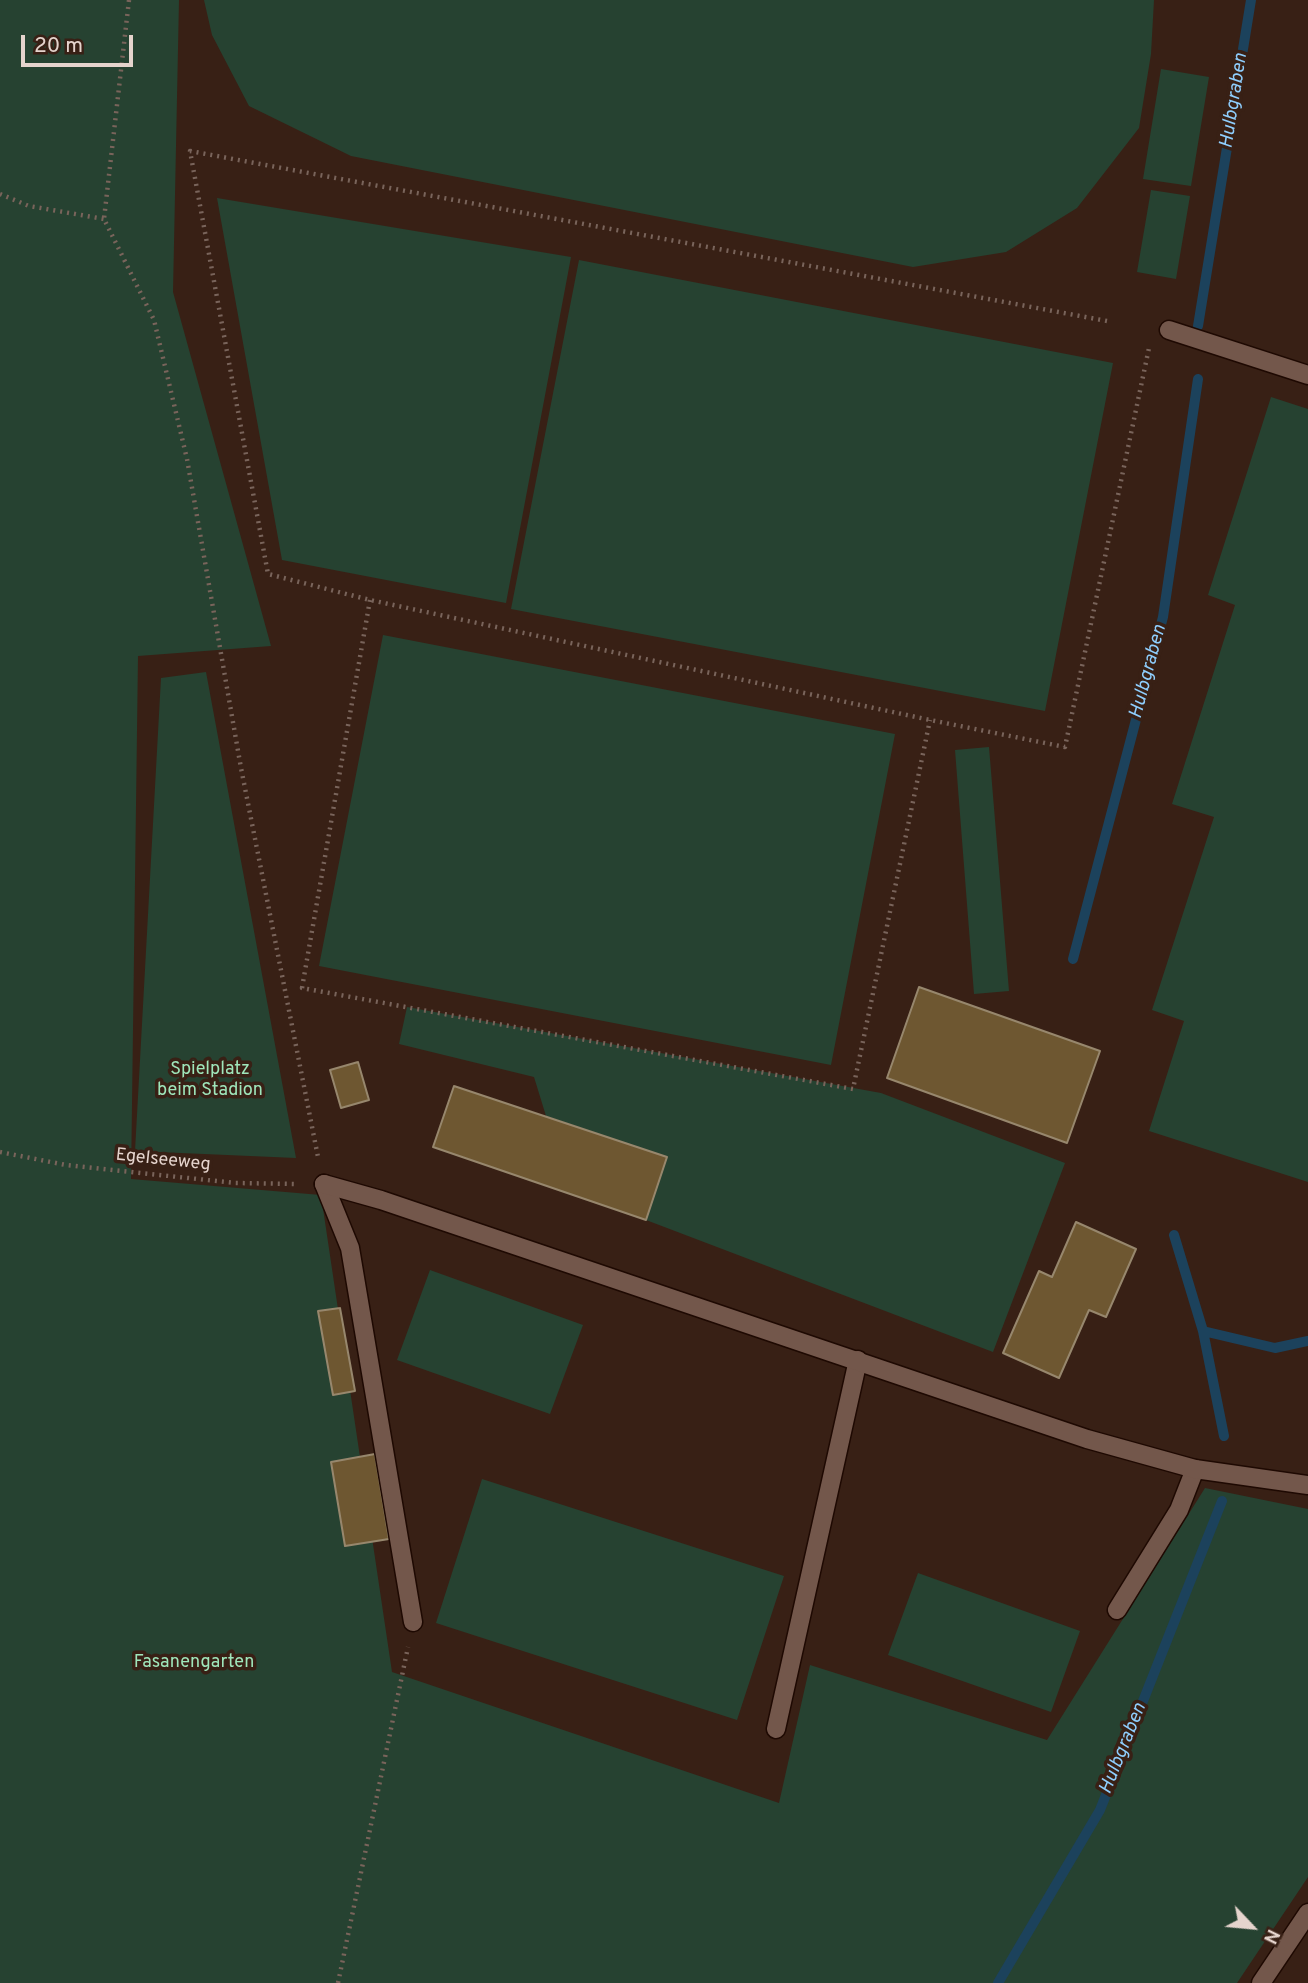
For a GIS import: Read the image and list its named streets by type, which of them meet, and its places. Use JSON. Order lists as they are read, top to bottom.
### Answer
{
  "streets": {
    "path": ["Egelseeweg"]
  },
  "water": ["Hulbgraben"],
  "parks": ["Spielplatz beim Stadion", "Fasanengarten"],
  "scale_bar": "20 m",
  "north": "bottom right"
}
